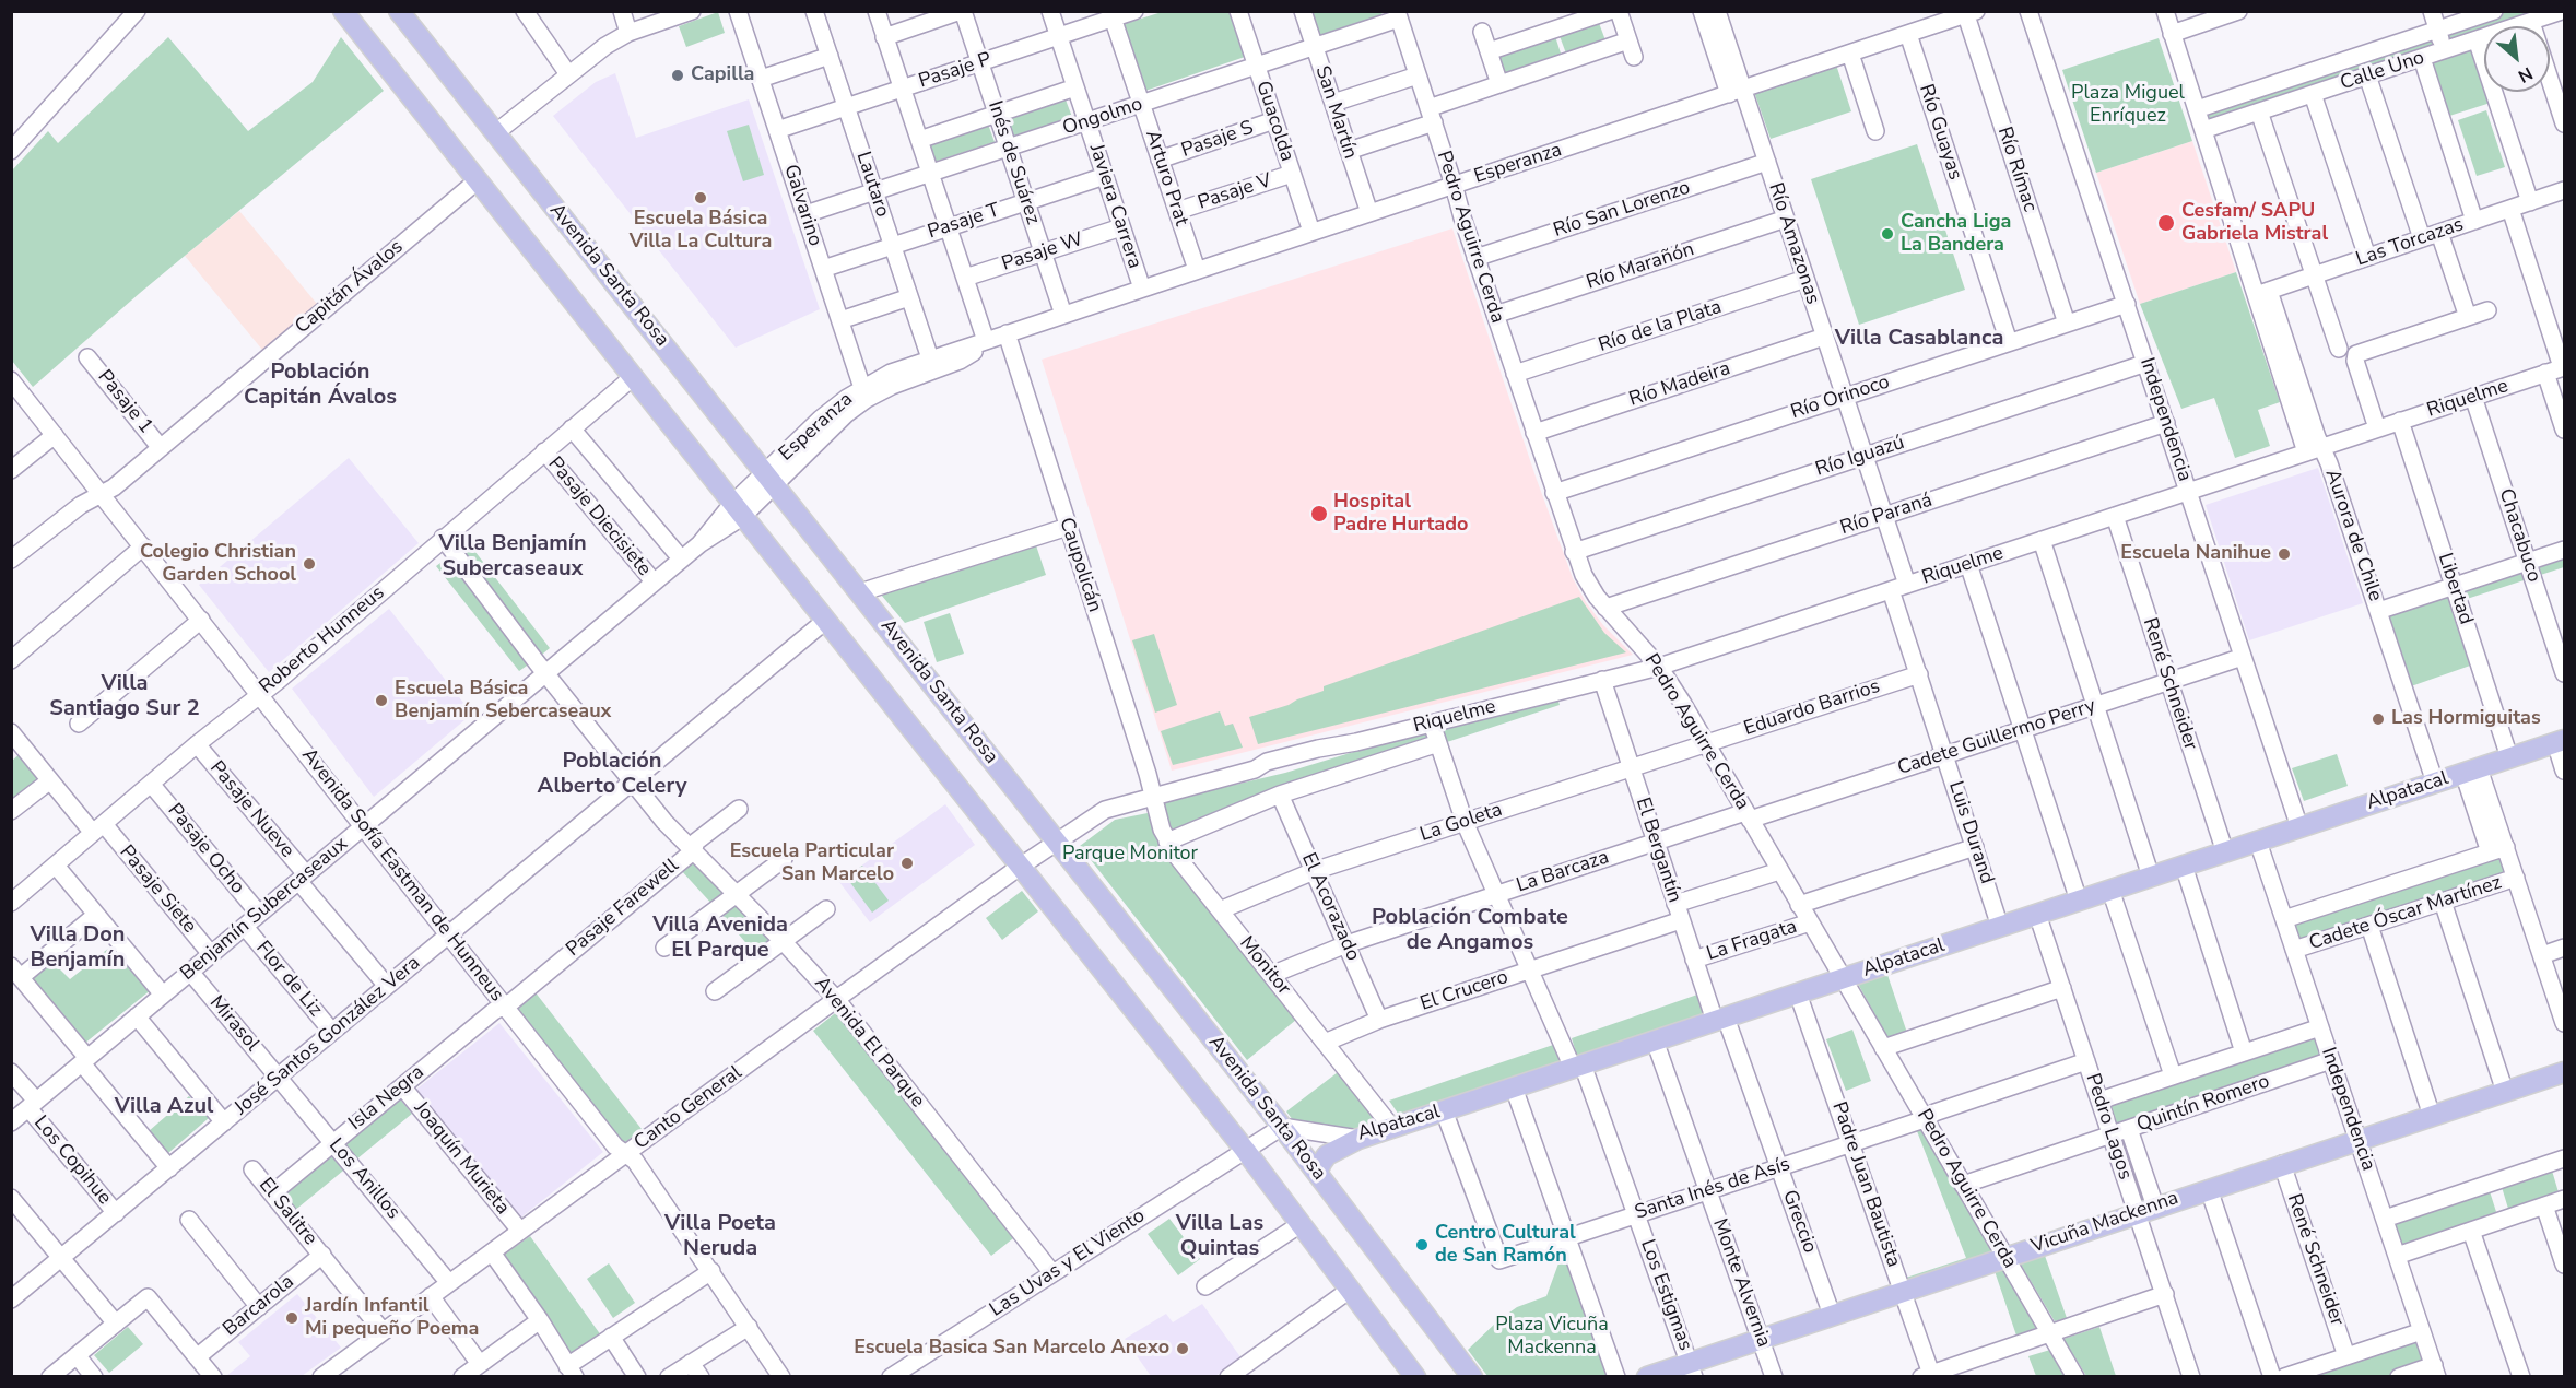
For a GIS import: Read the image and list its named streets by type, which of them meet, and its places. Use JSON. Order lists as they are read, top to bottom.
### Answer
{
  "streets": {
    "main road": ["Avenida Santa Rosa", "Alpatacal", "Vicuña Mackenna"],
    "street": [
      "Pasaje P",
      "Calle Uno",
      "San Martín",
      "Ongolmo",
      "Guacolda",
      "Río Guayas",
      "Pasaje S",
      "Inés de Suárez",
      "Esperanza",
      "Río Rímac",
      "Arturo Prat",
      "Lautaro",
      "Pasaje V",
      "Galvarino",
      "Javiera Carrera",
      "Río San Lorenzo",
      "Pasaje T",
      "Pedro Aguirre Cerda",
      "Las Torcazas",
      "Río Amazonas",
      "Pasaje W",
      "Río Marañón",
      "Capitán Ávalos",
      "Río de la Plata",
      "Río Madeira",
      "Río Orinoco",
      "Riquelme",
      "Pasaje 1",
      "Independencia",
      "Río Iguazú",
      "Río Paraná",
      "Pasaje Diecisiete",
      "Aurora de Chile",
      "Chacabuco",
      "Caupolicán",
      "Libertad",
      "Roberto Hunneus",
      "René Schneider",
      "Eduardo Barrios",
      "Cadete Guillermo Perry",
      "Pasaje Nueve",
      "La Goleta",
      "Luis Durand",
      "Pasaje Ocho",
      "El Bergantín",
      "La Barcaza",
      "Avenida Sofía Eastman de Hunneus",
      "Pasaje Siete",
      "El Acorazado",
      "Pasaje Farewell",
      "Benjamín Subercaseaux",
      "Cadete Óscar Martínez",
      "La Fragata",
      "Monitor",
      "Flor de Liz",
      "El Crucero",
      "Mirasol",
      "José Santos González Vera",
      "Avenida El Parque",
      "Isla Negra",
      "Quintín Romero",
      "Canto General",
      "Pedro Lagos",
      "Joaquín Murieta",
      "Los Copihue",
      "Los Anillos",
      "Padre Juan Bautista",
      "Santa Inés de Asís",
      "El Salitre",
      "Greccio",
      "Las Uvas y El Viento",
      "Monte Alvernia",
      "Los Estigmas",
      "Barcarola"
    ]
  },
  "crossings": [
    ["Pasaje P", "Inés de Suárez"],
    ["Pasaje P", "Arturo Prat"],
    ["Pasaje P", "Lautaro"],
    ["Pasaje P", "Galvarino"],
    ["Pasaje P", "Javiera Carrera"],
    ["Calle Uno", "Aurora de Chile"],
    ["San Martín", "Ongolmo"],
    ["San Martín", "Esperanza"],
    ["Ongolmo", "Guacolda"],
    ["Ongolmo", "Inés de Suárez"],
    ["Ongolmo", "Arturo Prat"],
    ["Ongolmo", "Lautaro"],
    ["Ongolmo", "Galvarino"],
    ["Ongolmo", "Javiera Carrera"],
    ["Ongolmo", "Pedro Aguirre Cerda"],
    ["Guacolda", "Pasaje S"],
    ["Guacolda", "Esperanza"],
    ["Guacolda", "Pasaje V"],
    ["Río Guayas", "Esperanza"],
    ["Río Guayas", "Río Orinoco"],
    ["Pasaje S", "Arturo Prat"],
    ["Inés de Suárez", "Esperanza"],
    ["Inés de Suárez", "Pasaje T"],
    ["Inés de Suárez", "Pasaje W"],
    ["Esperanza", "Río Rímac"],
    ["Esperanza", "Arturo Prat"],
    ["Esperanza", "Lautaro"],
    ["Esperanza", "Galvarino"],
    ["Esperanza", "Javiera Carrera"],
    ["Esperanza", "Pedro Aguirre Cerda"],
    ["Esperanza", "Río Amazonas"],
    ["Esperanza", "Avenida Santa Rosa"],
    ["Esperanza", "Caupolicán"],
    ["Esperanza", "Benjamín Subercaseaux"],
    ["Río Rímac", "Río Orinoco"],
    ["Arturo Prat", "Pasaje V"],
    ["Lautaro", "Pasaje T"],
    ["Galvarino", "Pasaje T"],
    ["Javiera Carrera", "Pasaje T"],
    ["Javiera Carrera", "Pasaje W"],
    ["Río San Lorenzo", "Pedro Aguirre Cerda"],
    ["Río San Lorenzo", "Río Amazonas"],
    ["Pedro Aguirre Cerda", "Río Marañón"],
    ["Pedro Aguirre Cerda", "Río de la Plata"],
    ["Pedro Aguirre Cerda", "Río Madeira"],
    ["Pedro Aguirre Cerda", "Río Orinoco"],
    ["Pedro Aguirre Cerda", "Riquelme"],
    ["Pedro Aguirre Cerda", "Río Iguazú"],
    ["Pedro Aguirre Cerda", "Río Paraná"],
    ["Pedro Aguirre Cerda", "Eduardo Barrios"],
    ["Pedro Aguirre Cerda", "Cadete Guillermo Perry"],
    ["Pedro Aguirre Cerda", "Alpatacal"],
    ["Pedro Aguirre Cerda", "La Goleta"],
    ["Pedro Aguirre Cerda", "La Barcaza"],
    ["Pedro Aguirre Cerda", "La Fragata"],
    ["Pedro Aguirre Cerda", "Quintín Romero"],
    ["Pedro Aguirre Cerda", "Santa Inés de Asís"],
    ["Pedro Aguirre Cerda", "Vicuña Mackenna"],
    ["Las Torcazas", "Aurora de Chile"],
    ["Río Amazonas", "Río Marañón"],
    ["Río Amazonas", "Río de la Plata"],
    ["Río Amazonas", "Río Madeira"],
    ["Río Amazonas", "Río Orinoco"],
    ["Río Amazonas", "Riquelme"],
    ["Río Amazonas", "Río Iguazú"],
    ["Río Amazonas", "Río Paraná"],
    ["Río Amazonas", "Luis Durand"],
    ["Avenida Santa Rosa", "Riquelme"],
    ["Avenida Santa Rosa", "Alpatacal"],
    ["Avenida Santa Rosa", "Canto General"],
    ["Capitán Ávalos", "Pasaje 1"],
    ["Capitán Ávalos", "Avenida Sofía Eastman de Hunneus"],
    ["Río Orinoco", "Independencia"],
    ["Riquelme", "Independencia"],
    ["Riquelme", "Aurora de Chile"],
    ["Riquelme", "Chacabuco"],
    ["Riquelme", "Caupolicán"],
    ["Riquelme", "Libertad"],
    ["Riquelme", "René Schneider"],
    ["Riquelme", "Luis Durand"],
    ["Riquelme", "El Bergantín"],
    ["Riquelme", "El Acorazado"],
    ["Riquelme", "Monitor"],
    ["Riquelme", "Canto General"],
    ["Riquelme", "Los Estigmas"],
    ["Independencia", "Río Iguazú"],
    ["Independencia", "Río Paraná"],
    ["Independencia", "Cadete Guillermo Perry"],
    ["Independencia", "Alpatacal"],
    ["Independencia", "Cadete Óscar Martínez"],
    ["Independencia", "Quintín Romero"],
    ["Independencia", "Vicuña Mackenna"],
    ["Pasaje Diecisiete", "Roberto Hunneus"],
    ["Pasaje Diecisiete", "Benjamín Subercaseaux"],
    ["Aurora de Chile", "Alpatacal"],
    ["Caupolicán", "Monitor"],
    ["Libertad", "Alpatacal"],
    ["Roberto Hunneus", "Pasaje Nueve"],
    ["Roberto Hunneus", "Pasaje Ocho"],
    ["Roberto Hunneus", "Avenida Sofía Eastman de Hunneus"],
    ["Roberto Hunneus", "Pasaje Siete"],
    ["Roberto Hunneus", "Avenida El Parque"],
    ["René Schneider", "Cadete Guillermo Perry"],
    ["René Schneider", "Alpatacal"],
    ["René Schneider", "Vicuña Mackenna"],
    ["Eduardo Barrios", "La Goleta"],
    ["Eduardo Barrios", "Luis Durand"],
    ["Cadete Guillermo Perry", "Luis Durand"],
    ["Cadete Guillermo Perry", "La Barcaza"],
    ["Alpatacal", "Luis Durand"],
    ["Alpatacal", "El Bergantín"],
    ["Alpatacal", "Monitor"],
    ["Alpatacal", "Pedro Lagos"],
    ["Alpatacal", "Padre Juan Bautista"],
    ["Alpatacal", "Santa Inés de Asís"],
    ["Alpatacal", "Greccio"],
    ["Alpatacal", "Monte Alvernia"],
    ["Alpatacal", "Los Estigmas"],
    ["Pasaje Nueve", "Benjamín Subercaseaux"],
    ["Pasaje Nueve", "José Santos González Vera"],
    ["La Goleta", "El Bergantín"],
    ["La Goleta", "El Acorazado"],
    ["La Goleta", "Monitor"],
    ["La Goleta", "Los Estigmas"],
    ["Pasaje Ocho", "Benjamín Subercaseaux"],
    ["El Bergantín", "La Barcaza"],
    ["El Bergantín", "La Fragata"],
    ["El Bergantín", "El Crucero"],
    ["El Bergantín", "Greccio"],
    ["La Barcaza", "El Acorazado"],
    ["La Barcaza", "Monitor"],
    ["La Barcaza", "Los Estigmas"],
    ["Avenida Sofía Eastman de Hunneus", "Pasaje Farewell"],
    ["Avenida Sofía Eastman de Hunneus", "Benjamín Subercaseaux"],
    ["Avenida Sofía Eastman de Hunneus", "José Santos González Vera"],
    ["Avenida Sofía Eastman de Hunneus", "Isla Negra"],
    ["Avenida Sofía Eastman de Hunneus", "Canto General"],
    ["Pasaje Siete", "Benjamín Subercaseaux"],
    ["El Acorazado", "El Crucero"],
    ["Pasaje Farewell", "Avenida El Parque"],
    ["Pasaje Farewell", "Isla Negra"],
    ["Benjamín Subercaseaux", "Flor de Liz"],
    ["Benjamín Subercaseaux", "Mirasol"],
    ["Benjamín Subercaseaux", "Avenida El Parque"],
    ["Benjamín Subercaseaux", "Los Copihue"],
    ["Monitor", "El Crucero"],
    ["Flor de Liz", "José Santos González Vera"],
    ["El Crucero", "Los Estigmas"],
    ["Mirasol", "José Santos González Vera"],
    ["Mirasol", "Los Anillos"],
    ["José Santos González Vera", "Avenida El Parque"],
    ["José Santos González Vera", "Los Copihue"],
    ["José Santos González Vera", "Los Anillos"],
    ["Avenida El Parque", "Canto General"],
    ["Avenida El Parque", "Las Uvas y El Viento"],
    ["Isla Negra", "Joaquín Murieta"],
    ["Isla Negra", "Los Anillos"],
    ["Isla Negra", "El Salitre"],
    ["Quintín Romero", "Pedro Lagos"],
    ["Canto General", "Joaquín Murieta"],
    ["Canto General", "Los Anillos"],
    ["Canto General", "El Salitre"],
    ["Pedro Lagos", "Santa Inés de Asís"],
    ["Pedro Lagos", "Vicuña Mackenna"],
    ["Padre Juan Bautista", "Santa Inés de Asís"],
    ["Padre Juan Bautista", "Vicuña Mackenna"],
    ["Santa Inés de Asís", "Greccio"],
    ["Santa Inés de Asís", "Monte Alvernia"],
    ["Santa Inés de Asís", "Los Estigmas"],
    ["El Salitre", "Barcarola"],
    ["Greccio", "Vicuña Mackenna"],
    ["Vicuña Mackenna", "Monte Alvernia"],
    ["Vicuña Mackenna", "Los Estigmas"]
  ],
  "districts": [
    "Villa Casablanca",
    "Población Capitán Ávalos",
    "Villa Benjamín Subercaseaux",
    "Villa Santiago Sur 2",
    "Población Alberto Celery",
    "Población Combate de Angamos",
    "Villa Avenida El Parque",
    "Villa Don Benjamín",
    "Villa Azul",
    "Villa Poeta Neruda",
    "Villa Las Quintas"
  ],
  "parks": ["Plaza Miguel Enríquez", "Parque Monitor", "Plaza Vicuña Mackenna"],
  "places": [
    "Capilla",
    "Escuela Básica Villa La Cultura",
    "Cesfam/ SAPU Gabriela Mistral",
    "Cancha Liga La Bandera",
    "Hospital Padre Hurtado",
    "Escuela Nanihue",
    "Colegio Christian Garden School",
    "Escuela Básica Benjamín Sebercaseaux",
    "Las Hormiguitas",
    "Escuela Particular San Marcelo",
    "Centro Cultural de San Ramón",
    "Jardín Infantil Mi pequeño Poema",
    "Escuela Basica San Marcelo Anexo"
  ],
  "north": "bottom right"
}
